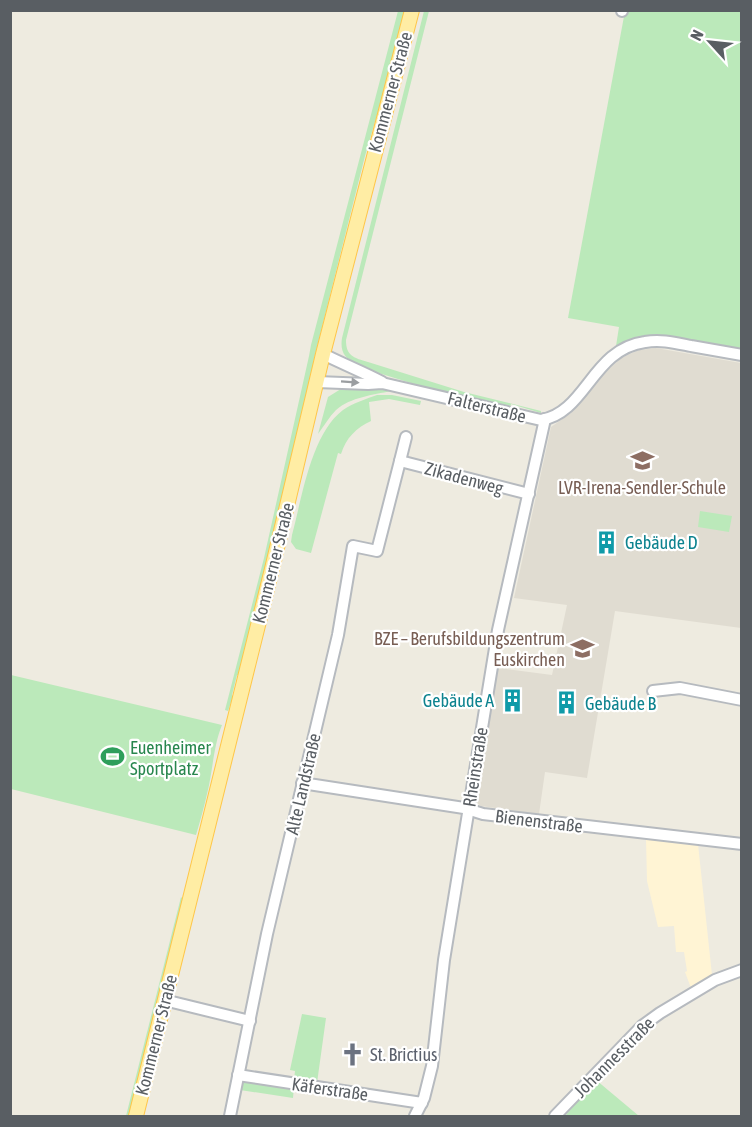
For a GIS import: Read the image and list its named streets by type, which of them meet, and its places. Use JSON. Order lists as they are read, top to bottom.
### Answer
{
  "streets": {
    "main road": ["Kommerner Straße"],
    "street": [
      "Falterstraße",
      "Zikadenweg",
      "Rheinstraße",
      "Alte Landstraße",
      "Bienenstraße",
      "Johannesstraße",
      "Käferstraße"
    ]
  },
  "crossings": [
    ["Kommerner Straße", "Falterstraße"],
    ["Falterstraße", "Rheinstraße"],
    ["Zikadenweg", "Rheinstraße"],
    ["Zikadenweg", "Alte Landstraße"],
    ["Rheinstraße", "Bienenstraße"],
    ["Rheinstraße", "Käferstraße"],
    ["Alte Landstraße", "Bienenstraße"],
    ["Alte Landstraße", "Käferstraße"]
  ],
  "places": {
    "school or university": ["LVR-Irena-Sendler-Schule", "BZE – Berufsbildungszentrum Euskirchen"],
    "building": ["Gebäude D", "Gebäude A", "Gebäude B"],
    "sports": ["Euenheimer Sportplatz"],
    "church": ["St. Brictius"]
  },
  "north": "top left"
}
